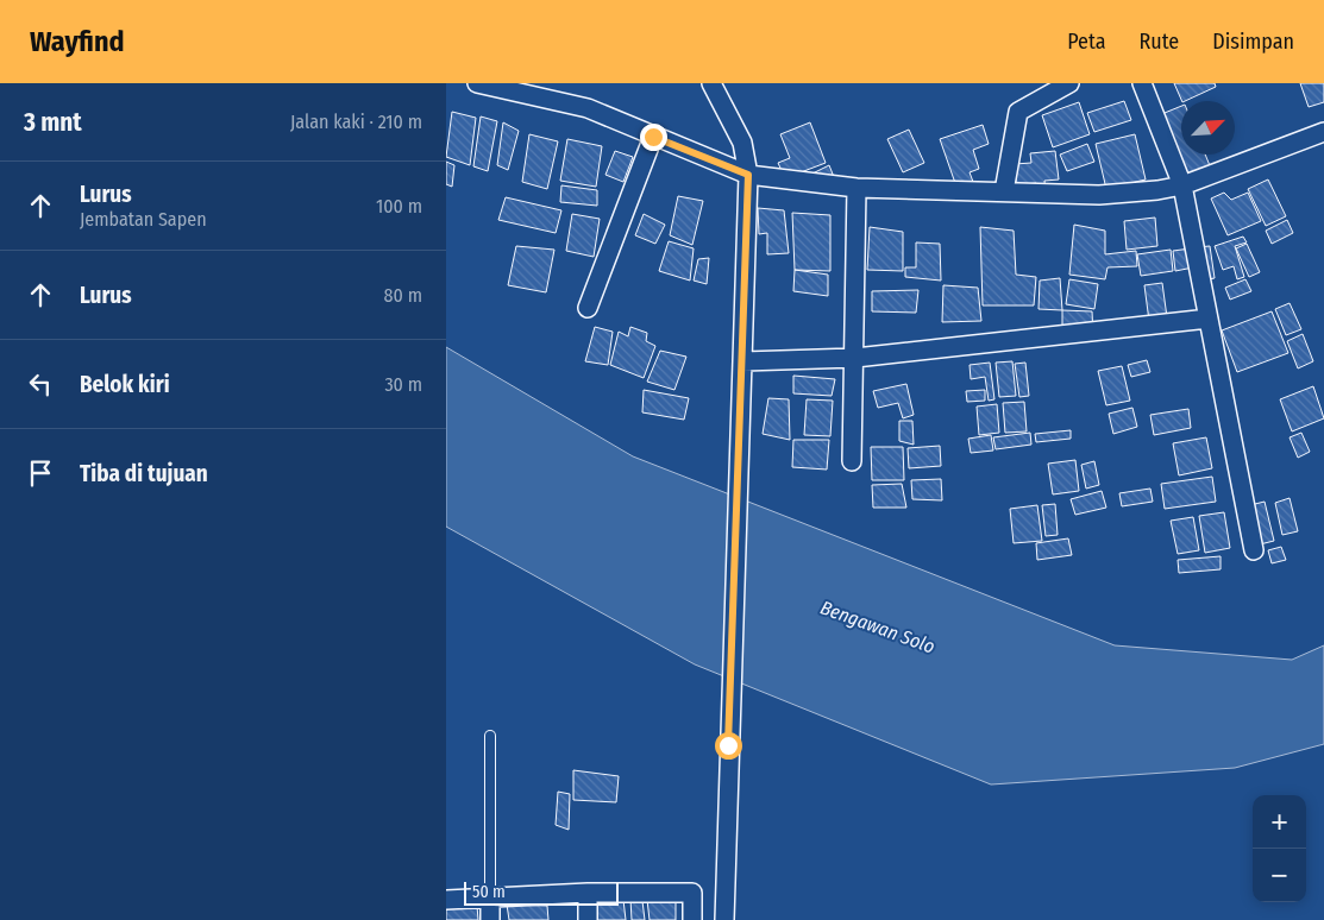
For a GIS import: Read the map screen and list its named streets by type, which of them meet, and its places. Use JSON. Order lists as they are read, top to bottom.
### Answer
{
  "water": ["Bengawan Solo"],
  "scale_bar": "50 m",
  "north": "top right",
  "page": {
    "header": "Wayfind",
    "nav": ["Peta", "Rute", "Disimpan"],
    "heading": ["3 mnt", "Jalan kaki · 210 m"],
    "list": [
      ["Lurus", "Jembatan Sapen", "100 m"],
      ["Lurus", "80 m"],
      ["Belok kiri", "30 m"],
      "Tiba di tujuan"
    ],
    "map_buttons": ["+", "−"],
    "scale": "50 m"
  }
}
